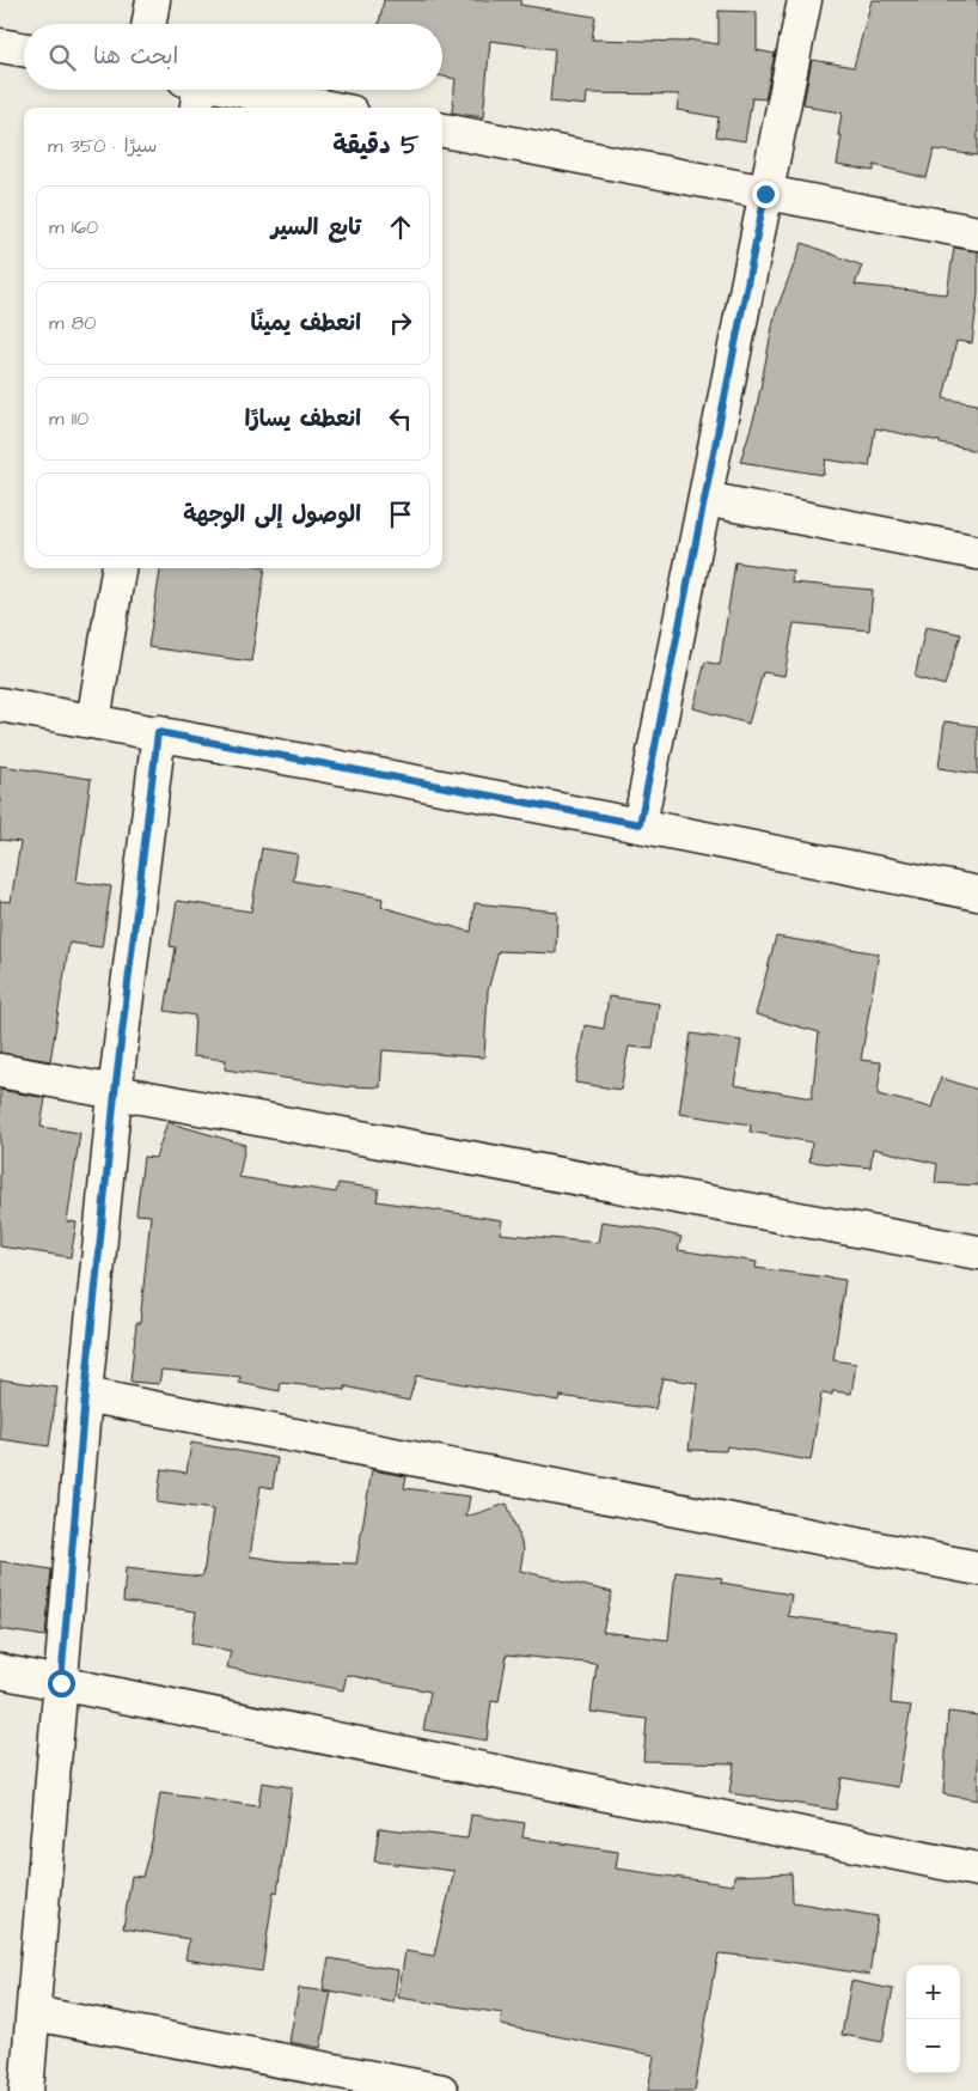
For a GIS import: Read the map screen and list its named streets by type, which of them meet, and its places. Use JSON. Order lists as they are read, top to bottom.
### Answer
{
  "page": {
    "search": "ابحث هنا",
    "heading": ["5 دقيقة", "سيرًا · 350 m"],
    "list": [
      ["تابع السير", "160 m"],
      ["انعطف يمينًا", "80 m"],
      ["انعطف يسارًا", "110 m"],
      "الوصول إلى الوجهة"
    ],
    "map_buttons": ["+", "−"]
  }
}
